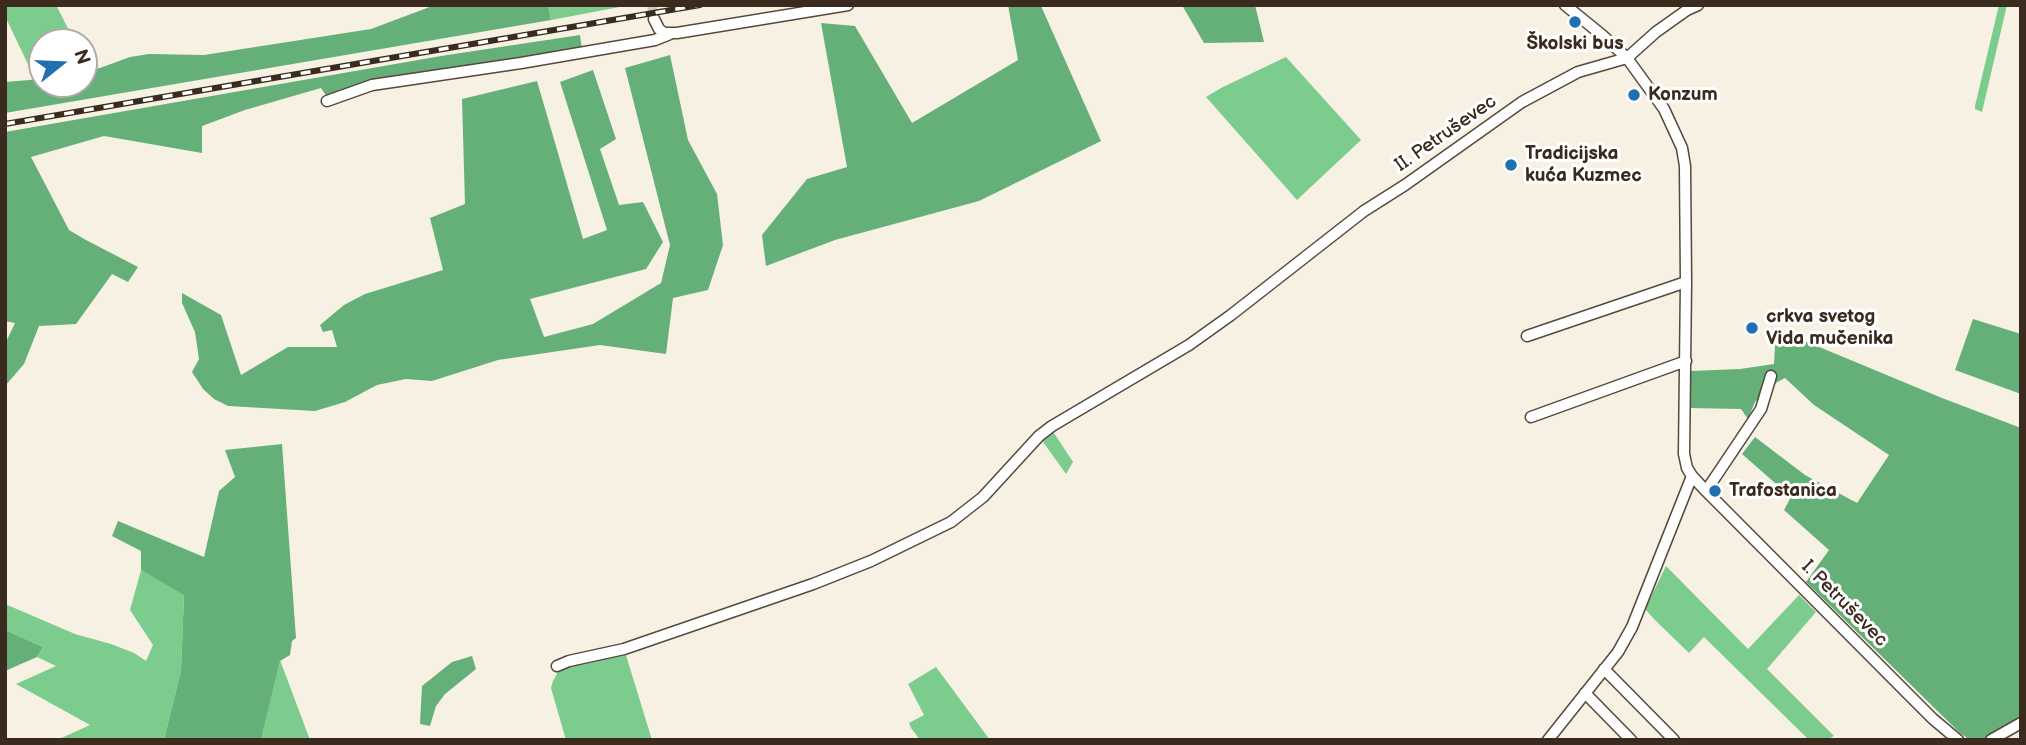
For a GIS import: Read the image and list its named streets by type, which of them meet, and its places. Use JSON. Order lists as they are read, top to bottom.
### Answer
{
  "streets": {
    "street": ["II. Petruševec", "I. Petruševec"]
  },
  "crossings": [
    ["II. Petruševec", "I. Petruševec"]
  ],
  "places": [
    "Školski bus",
    "Konzum",
    "Tradicijska kuća Kuzmec",
    "crkva svetog Vida mučenika",
    "Trafostanica"
  ],
  "north": "right"
}
